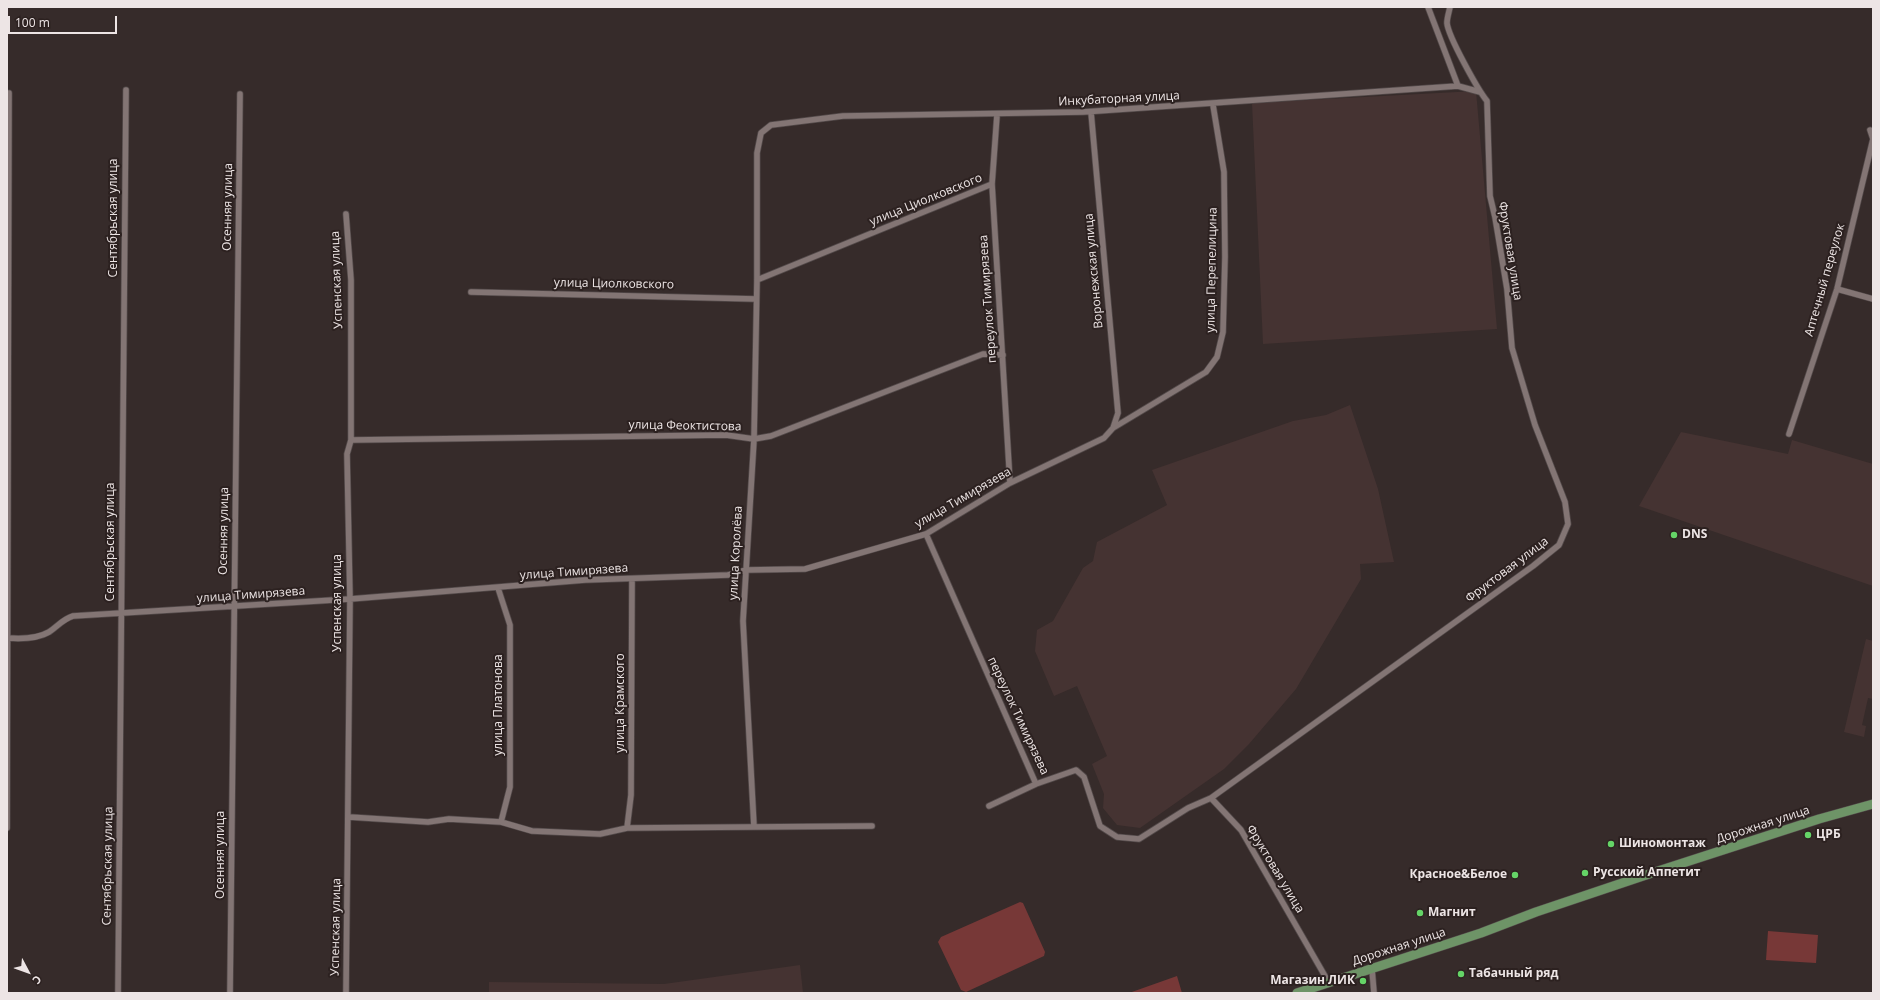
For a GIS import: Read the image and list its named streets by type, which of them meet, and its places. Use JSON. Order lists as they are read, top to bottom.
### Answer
{
  "streets": {
    "main road": ["Дорожная улица"],
    "street": [
      "Инкубаторная улица",
      "улица Циолковского",
      "Осенняя улица",
      "Сентябрьская улица",
      "Фруктовая улица",
      "улица Перепелицина",
      "Воронежская улица",
      "Успенская улица",
      "Аптечный переулок",
      "переулок Тимирязева",
      "улица Феоктистова",
      "улица Тимирязева",
      "улица Королёва",
      "улица Крамского",
      "улица Платонова"
    ]
  },
  "crossings": [
    ["Инкубаторная улица", "Фруктовая улица"],
    ["Инкубаторная улица", "улица Перепелицина"],
    ["Инкубаторная улица", "Воронежская улица"],
    ["Инкубаторная улица", "переулок Тимирязева"],
    ["Инкубаторная улица", "улица Королёва"],
    ["улица Циолковского", "переулок Тимирязева"],
    ["улица Циолковского", "улица Королёва"],
    ["Осенняя улица", "улица Тимирязева"],
    ["Сентябрьская улица", "улица Тимирязева"],
    ["Фруктовая улица", "переулок Тимирязева"],
    ["Фруктовая улица", "Дорожная улица"],
    ["улица Перепелицина", "Воронежская улица"],
    ["улица Перепелицина", "улица Тимирязева"],
    ["Воронежская улица", "улица Тимирязева"],
    ["Успенская улица", "улица Феоктистова"],
    ["Успенская улица", "улица Тимирязева"],
    ["переулок Тимирязева", "улица Феоктистова"],
    ["переулок Тимирязева", "улица Тимирязева"],
    ["улица Феоктистова", "улица Королёва"],
    ["улица Тимирязева", "улица Королёва"],
    ["улица Тимирязева", "улица Крамского"],
    ["улица Тимирязева", "улица Платонова"]
  ],
  "places": [
    "DNS",
    "ЦРБ",
    "Шиномонтаж",
    "Русский Аппетит",
    "Красное&Белое",
    "Магнит",
    "Табачный ряд",
    "Магазин ЛИК"
  ],
  "scale_bar": "100 m",
  "north": "bottom right"
}
